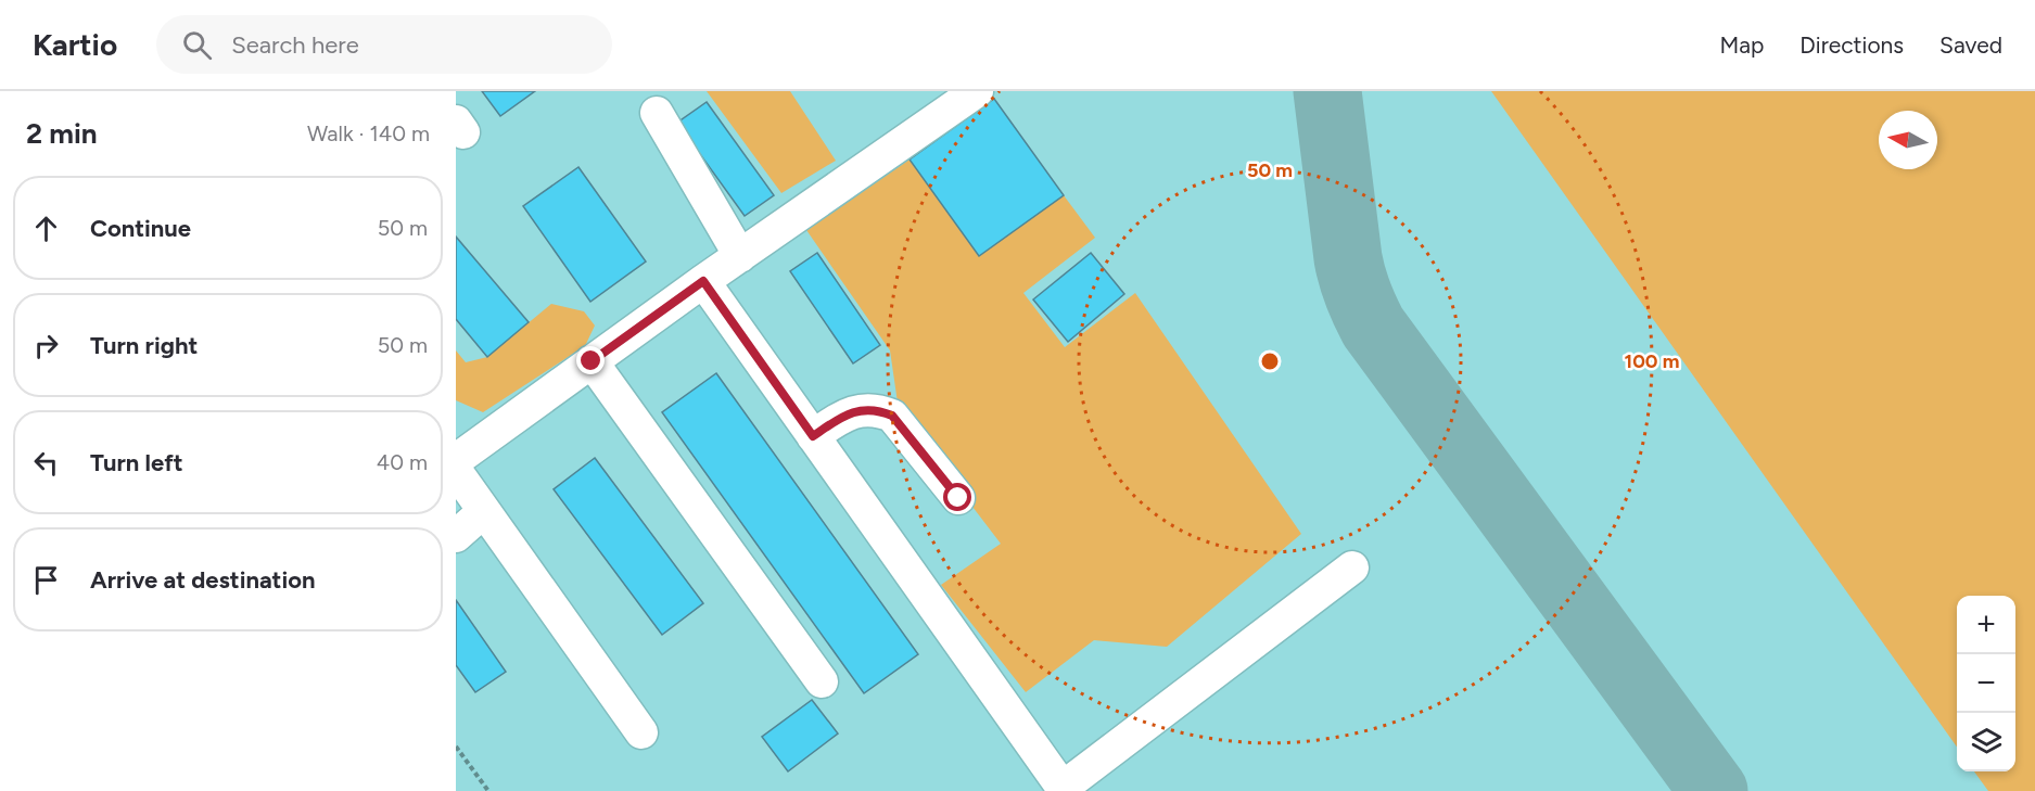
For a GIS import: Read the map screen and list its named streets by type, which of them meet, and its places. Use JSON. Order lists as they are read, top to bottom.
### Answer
{
  "north": "left",
  "page": {
    "header": "Kartio",
    "search": "Search here",
    "nav": ["Map", "Directions", "Saved"],
    "heading": ["2 min", "Walk · 140 m"],
    "list": [
      ["Continue", "50 m"],
      ["Turn right", "50 m"],
      ["Turn left", "40 m"],
      "Arrive at destination"
    ],
    "map_buttons": ["+", "−"]
  },
  "rings": ["50 m", "100 m"]
}
